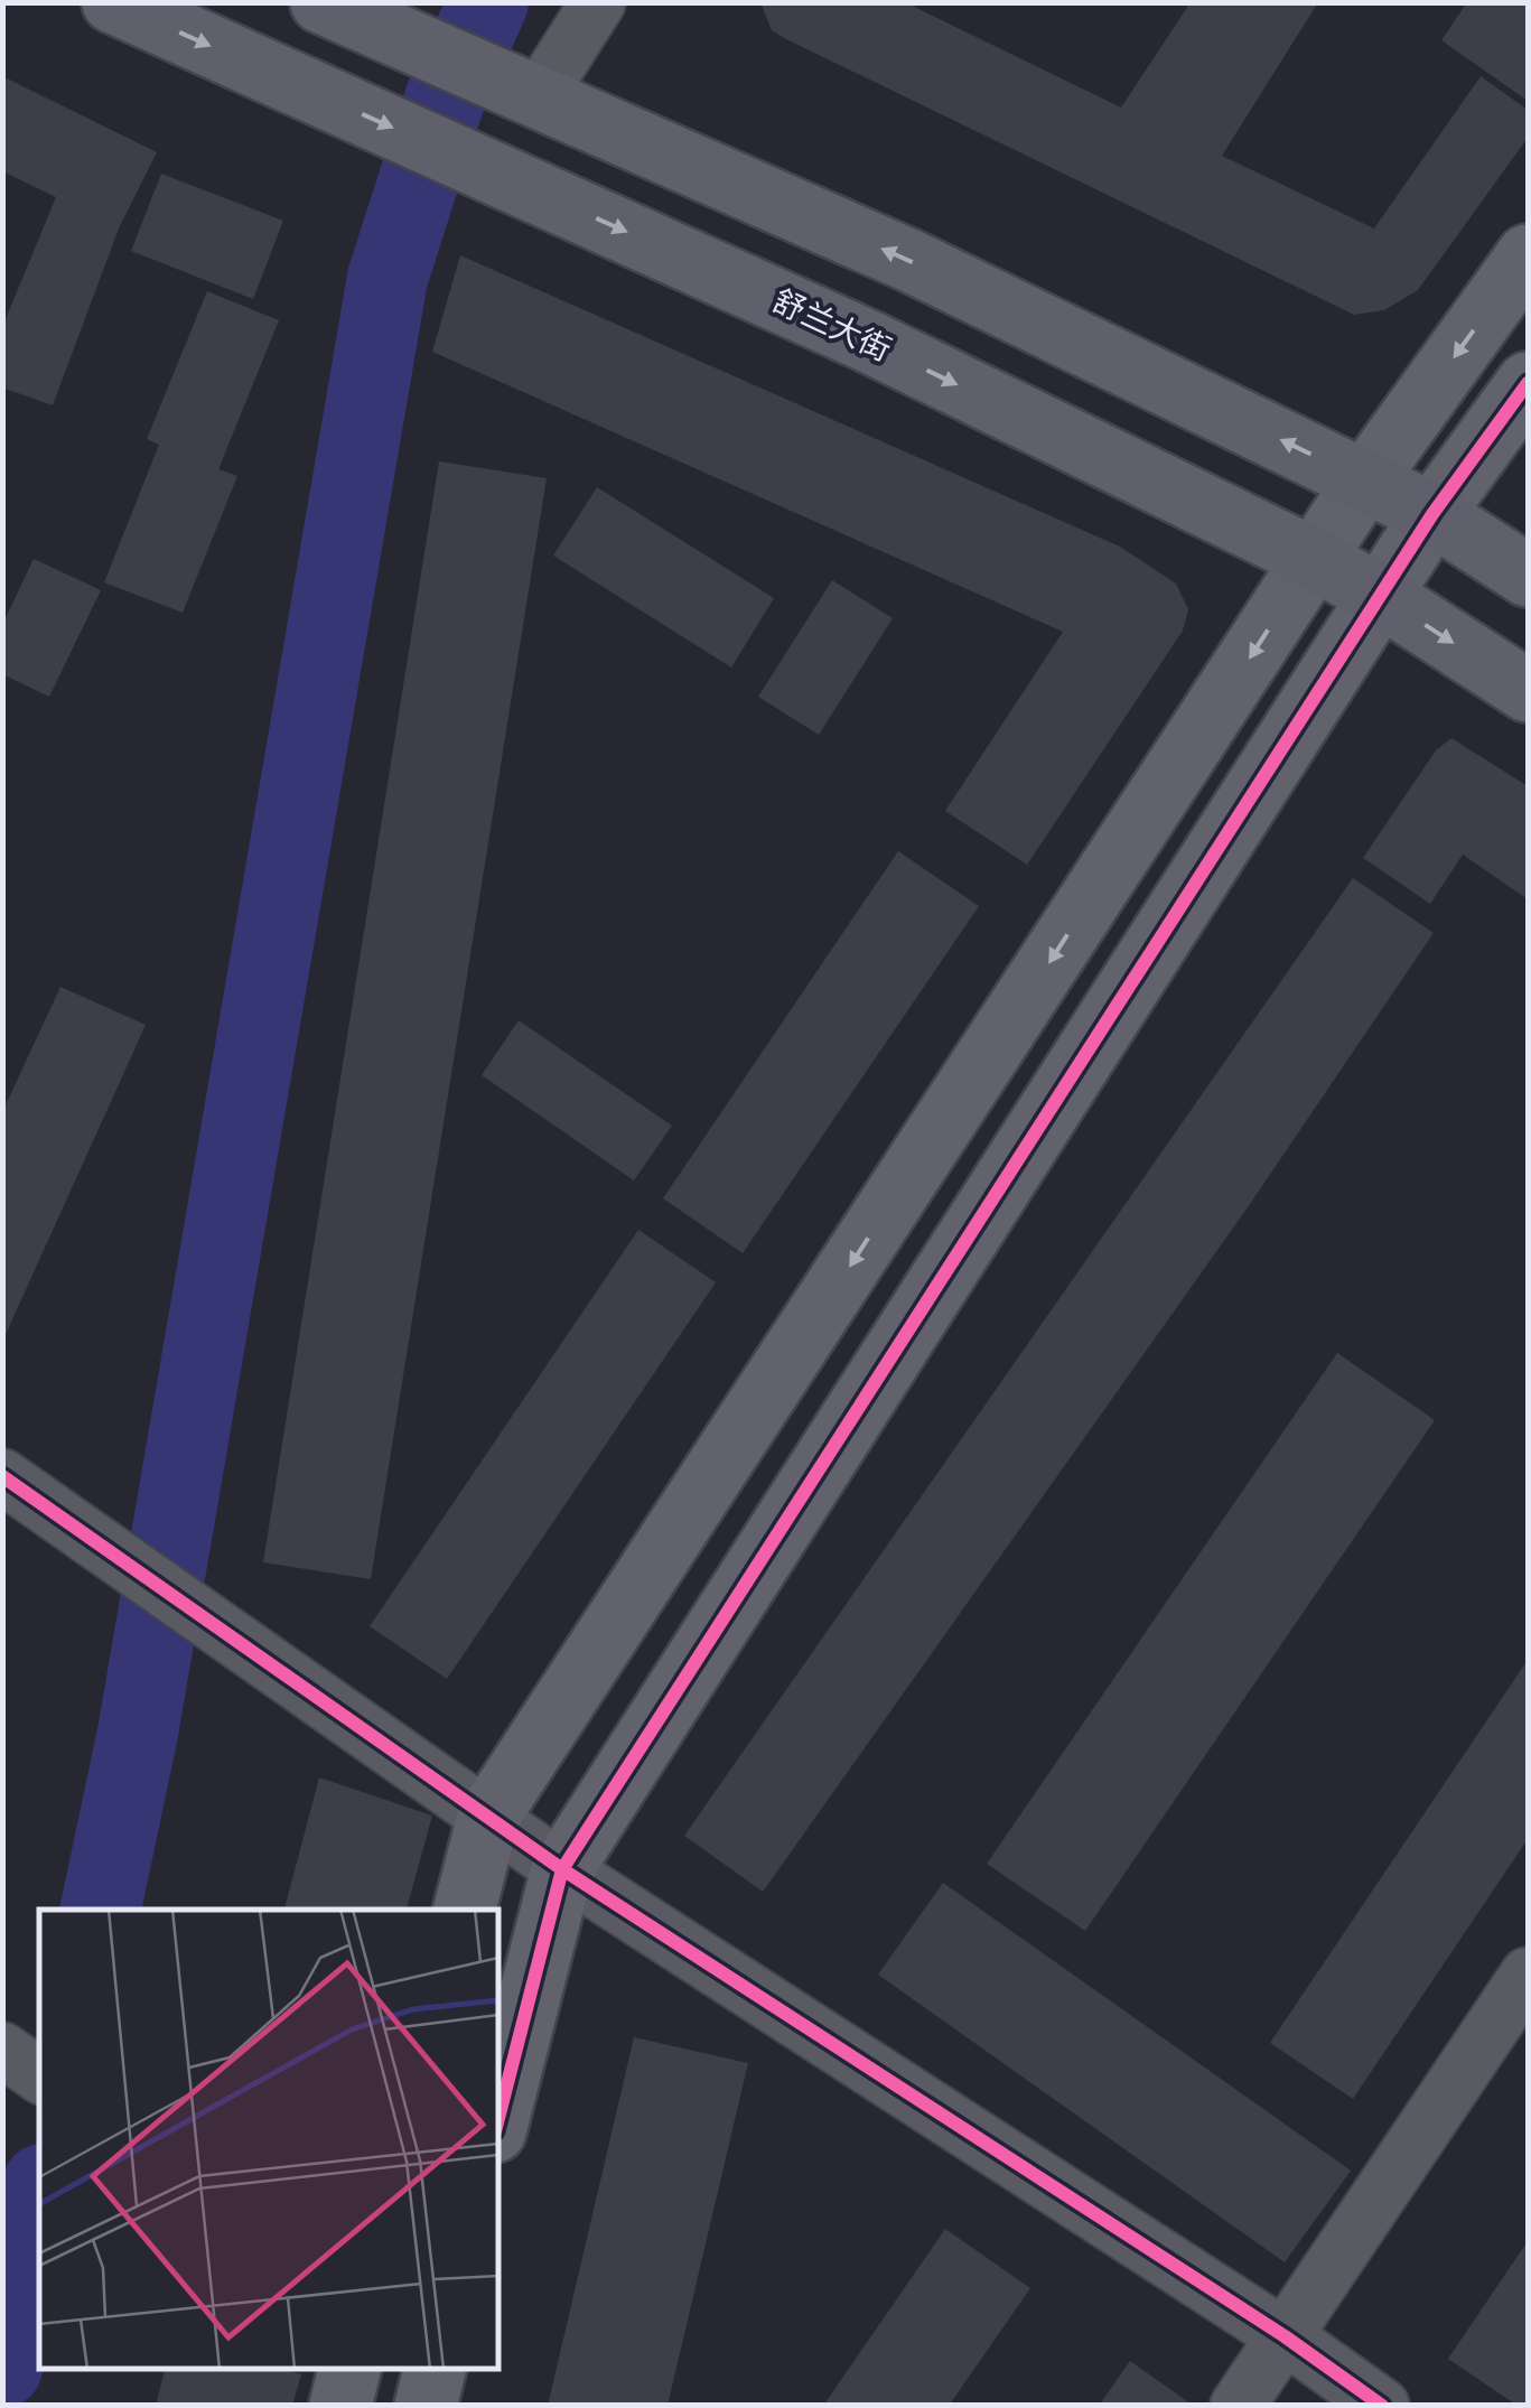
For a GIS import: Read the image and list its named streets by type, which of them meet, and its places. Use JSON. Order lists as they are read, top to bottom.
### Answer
{
  "streets": {
    "main road": ["舒兰大街"]
  }
}
